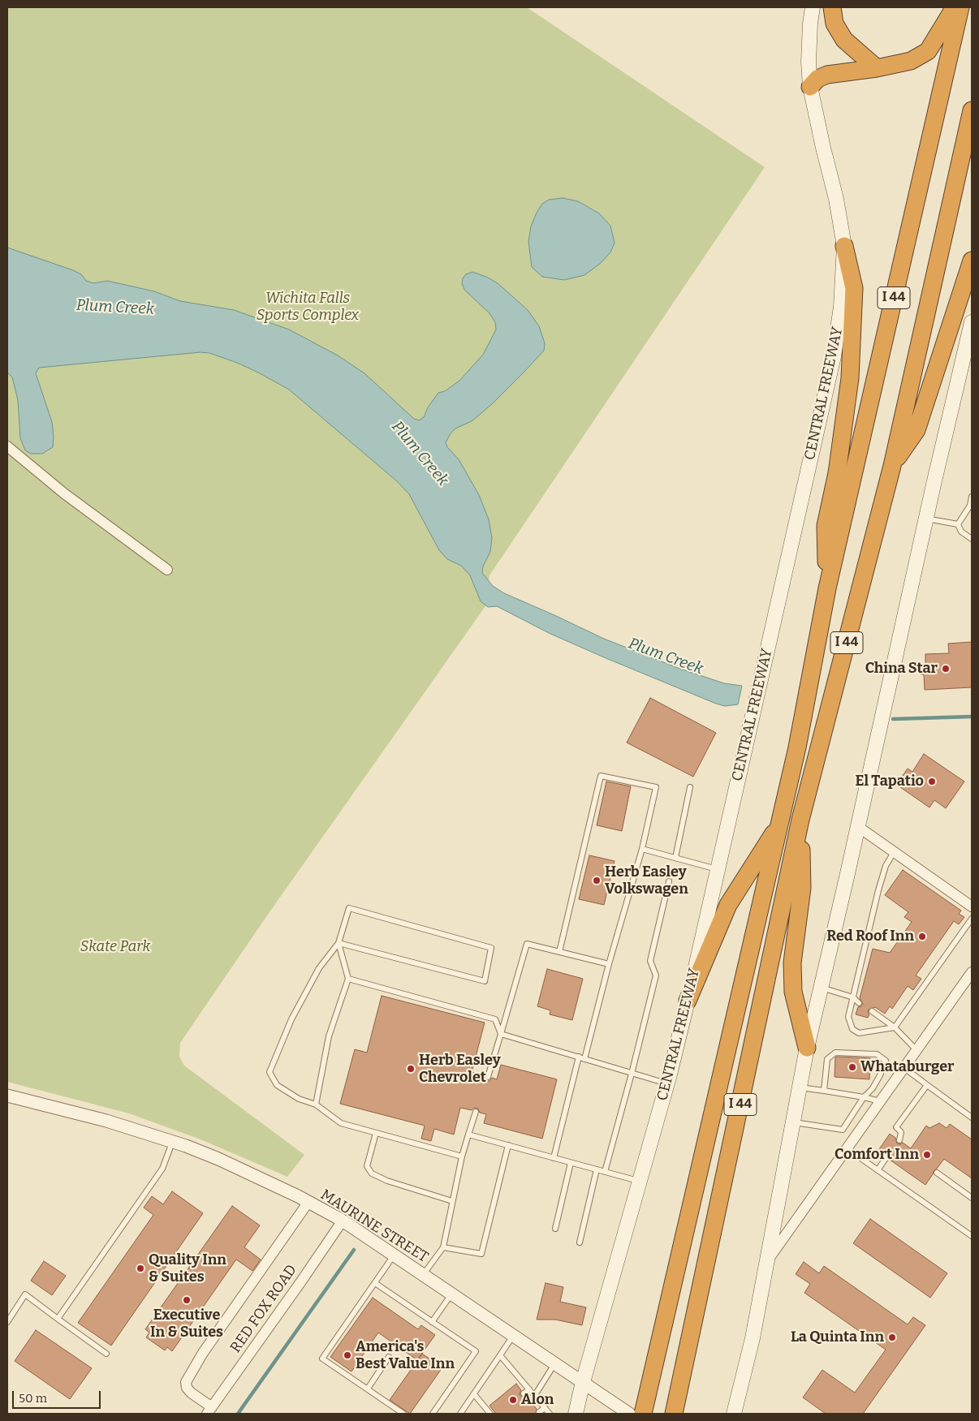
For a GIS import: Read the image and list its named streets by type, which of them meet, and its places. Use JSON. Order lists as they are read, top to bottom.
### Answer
{
  "streets": {
    "highway": ["I 44"],
    "main road": ["CENTRAL FREEWAY"],
    "street": ["MAURINE STREET", "RED FOX ROAD"]
  },
  "crossings": [
    ["CENTRAL FREEWAY", "MAURINE STREET"],
    ["MAURINE STREET", "RED FOX ROAD"]
  ],
  "water": ["Plum Creek"],
  "parks": ["Wichita Falls Sports Complex", "Skate Park"],
  "places": [
    "China Star",
    "El Tapatio",
    "Herb Easley Volkswagen",
    "Red Roof Inn",
    "Whataburger",
    "Herb Easley Chevrolet",
    "Comfort Inn",
    "Quality Inn & Suites",
    "Executive In & Suites",
    "La Quinta Inn",
    "America's Best Value Inn",
    "Alon"
  ],
  "scale_bar": "50 m"
}
